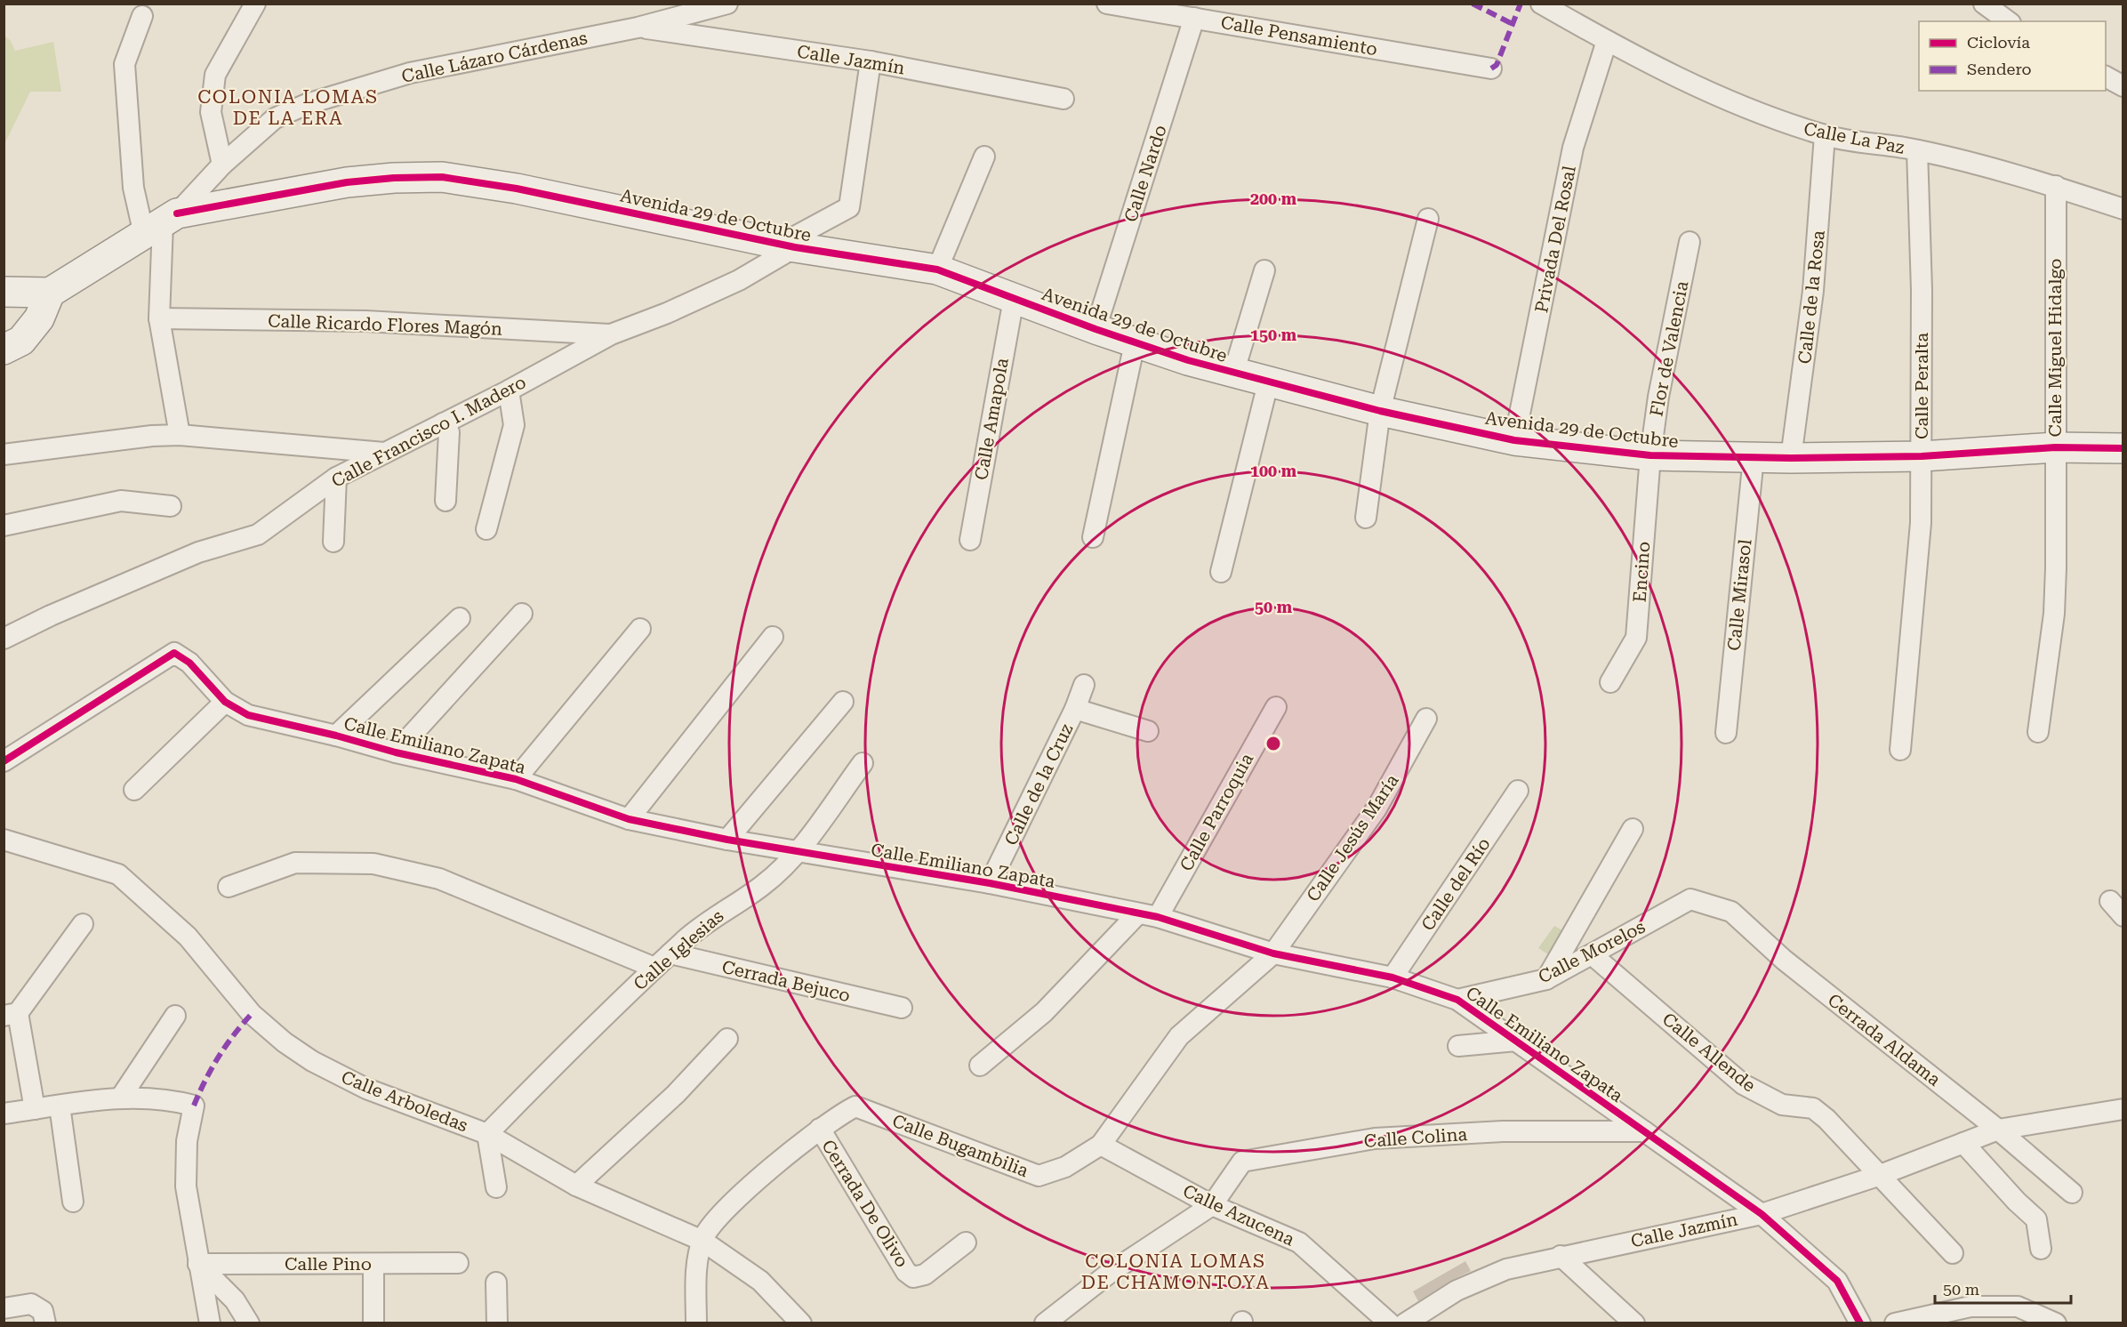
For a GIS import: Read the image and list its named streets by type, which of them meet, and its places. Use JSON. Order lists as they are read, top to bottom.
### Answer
{
  "streets": {
    "street": [
      "Calle Pensamiento",
      "Calle Lázaro Cárdenas",
      "Calle Jazmín",
      "Calle La Paz",
      "Calle Nardo",
      "Avenida 29 de Octubre",
      "Privada Del Rosal",
      "Calle de la Rosa",
      "Calle Ricardo Flores Magón",
      "Calle Miguel Hidalgo",
      "Flor de Valencia",
      "Calle Peralta",
      "Calle Amapola",
      "Calle Francisco I. Madero",
      "Encino",
      "Calle Mirasol",
      "Calle Emiliano Zapata",
      "Calle de la Cruz",
      "Calle Parroquia",
      "Calle Jesús María",
      "Calle del Río",
      "Calle Iglesias",
      "Calle Morelos",
      "Cerrada Bejuco",
      "Cerrada Aldama",
      "Calle Allende",
      "Calle Arboledas",
      "Calle Colina",
      "Calle Bugambilia",
      "Cerrada De Olivo",
      "Calle Azucena",
      "Calle Pino"
    ]
  },
  "crossings": [
    ["Calle Pensamiento", "Calle Nardo"],
    ["Calle Lázaro Cárdenas", "Calle Jazmín"],
    ["Calle Lázaro Cárdenas", "Avenida 29 de Octubre"],
    ["Calle Jazmín", "Calle Francisco I. Madero"],
    ["Calle Jazmín", "Calle Emiliano Zapata"],
    ["Calle Jazmín", "Cerrada Aldama"],
    ["Calle Jazmín", "Calle Allende"],
    ["Calle La Paz", "Privada Del Rosal"],
    ["Calle La Paz", "Calle de la Rosa"],
    ["Calle La Paz", "Calle Miguel Hidalgo"],
    ["Calle La Paz", "Calle Peralta"],
    ["Calle Nardo", "Avenida 29 de Octubre"],
    ["Avenida 29 de Octubre", "Privada Del Rosal"],
    ["Avenida 29 de Octubre", "Calle de la Rosa"],
    ["Avenida 29 de Octubre", "Calle Miguel Hidalgo"],
    ["Avenida 29 de Octubre", "Flor de Valencia"],
    ["Avenida 29 de Octubre", "Calle Peralta"],
    ["Avenida 29 de Octubre", "Calle Amapola"],
    ["Avenida 29 de Octubre", "Calle Francisco I. Madero"],
    ["Avenida 29 de Octubre", "Encino"],
    ["Avenida 29 de Octubre", "Calle Mirasol"],
    ["Calle Ricardo Flores Magón", "Calle Francisco I. Madero"],
    ["Flor de Valencia", "Encino"],
    ["Calle Emiliano Zapata", "Calle de la Cruz"],
    ["Calle Emiliano Zapata", "Calle Parroquia"],
    ["Calle Emiliano Zapata", "Calle Jesús María"],
    ["Calle Emiliano Zapata", "Calle del Río"],
    ["Calle Emiliano Zapata", "Calle Iglesias"],
    ["Calle Emiliano Zapata", "Calle Morelos"],
    ["Calle Emiliano Zapata", "Calle Colina"],
    ["Calle Emiliano Zapata", "Calle Bugambilia"],
    ["Calle Jesús María", "Calle Bugambilia"],
    ["Calle Iglesias", "Cerrada Bejuco"],
    ["Calle Iglesias", "Calle Arboledas"],
    ["Calle Morelos", "Cerrada Aldama"],
    ["Calle Morelos", "Calle Allende"],
    ["Calle Arboledas", "Calle Bugambilia"],
    ["Calle Colina", "Calle Azucena"],
    ["Calle Bugambilia", "Cerrada De Olivo"],
    ["Calle Bugambilia", "Calle Azucena"]
  ],
  "districts": ["COLONIA LOMAS DE LA ERA", "COLONIA LOMAS DE CHAMONTOYA"],
  "legend": ["Ciclovía", "Sendero"],
  "scale_bar": "50 m",
  "rings": [
    "200 m",
    "150 m",
    "100 m",
    "50 m"
  ]
}
